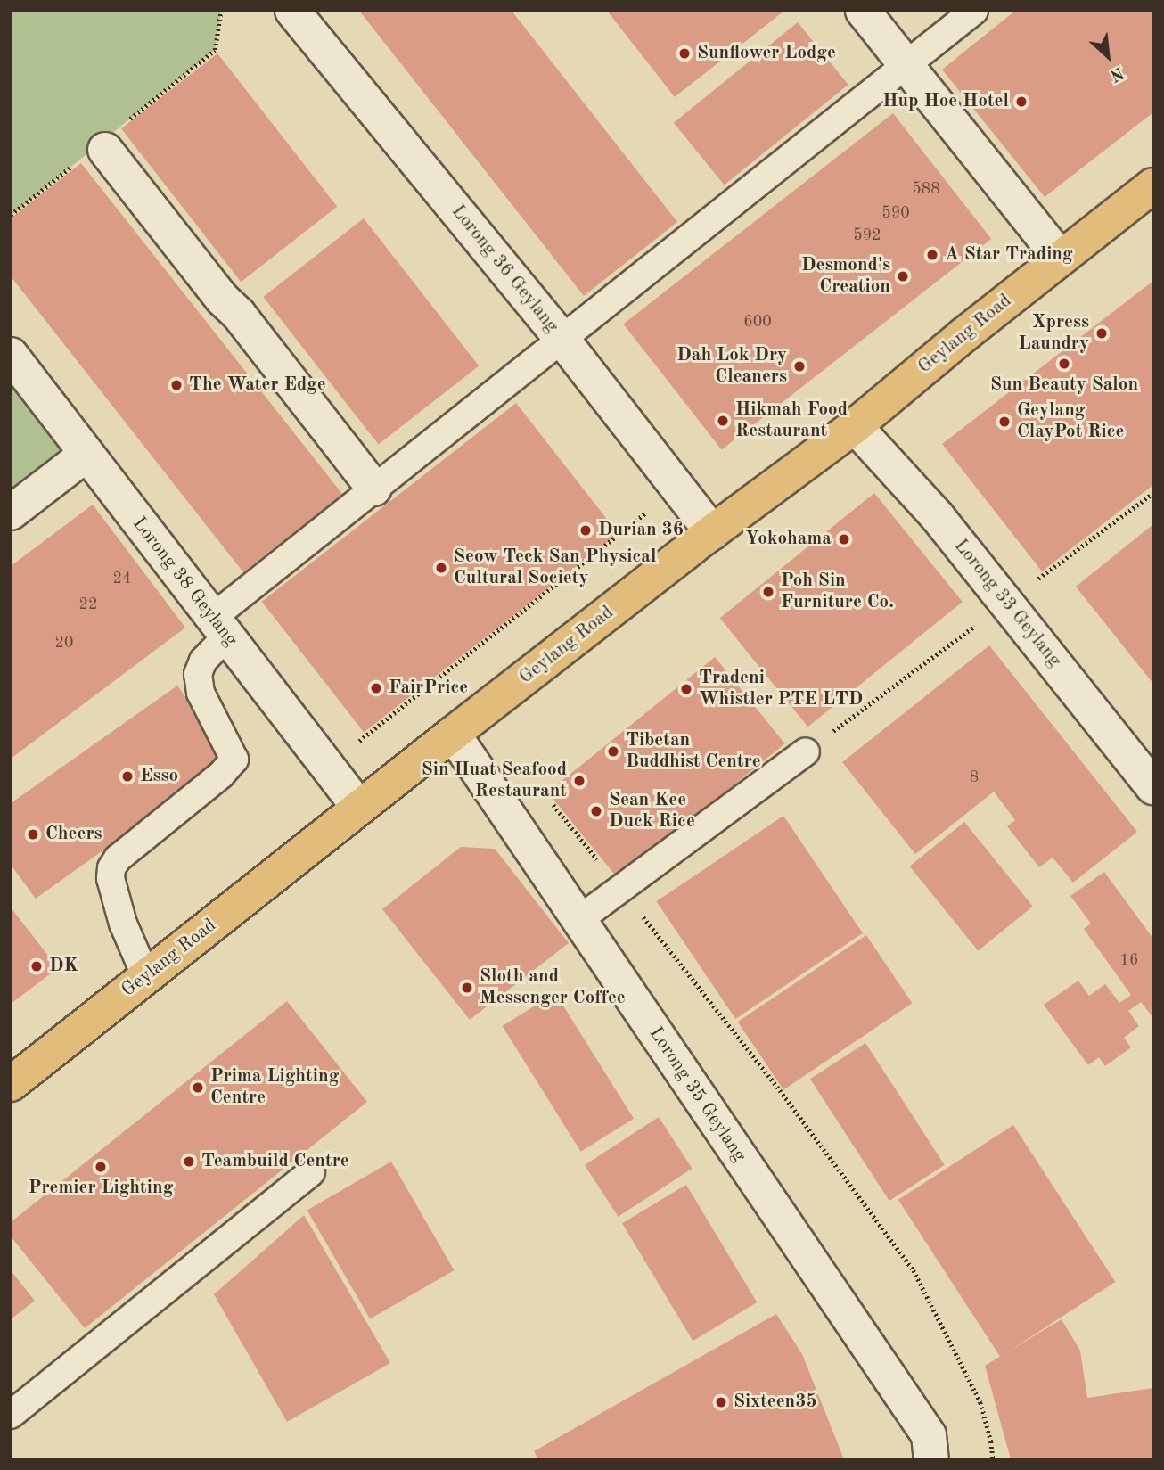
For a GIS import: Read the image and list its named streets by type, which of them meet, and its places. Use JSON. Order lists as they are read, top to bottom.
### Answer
{
  "streets": {
    "main road": ["Geylang Road"],
    "street": [
      "Lorong 36 Geylang",
      "Lorong 38 Geylang",
      "Lorong 33 Geylang",
      "Lorong 35 Geylang"
    ]
  },
  "crossings": [
    ["Lorong 36 Geylang", "Geylang Road"],
    ["Geylang Road", "Lorong 38 Geylang"],
    ["Geylang Road", "Lorong 33 Geylang"],
    ["Geylang Road", "Lorong 35 Geylang"]
  ],
  "places": [
    "Sunflower Lodge",
    "Hup Hoe Hotel",
    "A Star Trading",
    "Desmond's Creation",
    "Xpress Laundry",
    "Sun Beauty Salon",
    "Dah Lok Dry Cleaners",
    "The Water Edge",
    "Hikmah Food Restaurant",
    "Geylang ClayPot Rice",
    "Durian 36",
    "Yokohama",
    "Seow Teck San Physical Cultural Society",
    "Poh Sin Furniture Co.",
    "FairPrice",
    "Tradeni Whistler PTE LTD",
    "Tibetan Buddhist Centre",
    "Esso",
    "Sin Huat Seafood Restaurant",
    "Sean Kee Duck Rice",
    "Cheers",
    "DK",
    "Sloth and Messenger Coffee",
    "Prima Lighting Centre",
    "Teambuild Centre",
    "Premier Lighting",
    "Sixteen35"
  ],
  "house_numbers": [
    "588",
    "590",
    "592",
    "600",
    "24",
    "22",
    "20",
    "8",
    "16"
  ],
  "north": "bottom right"
}
